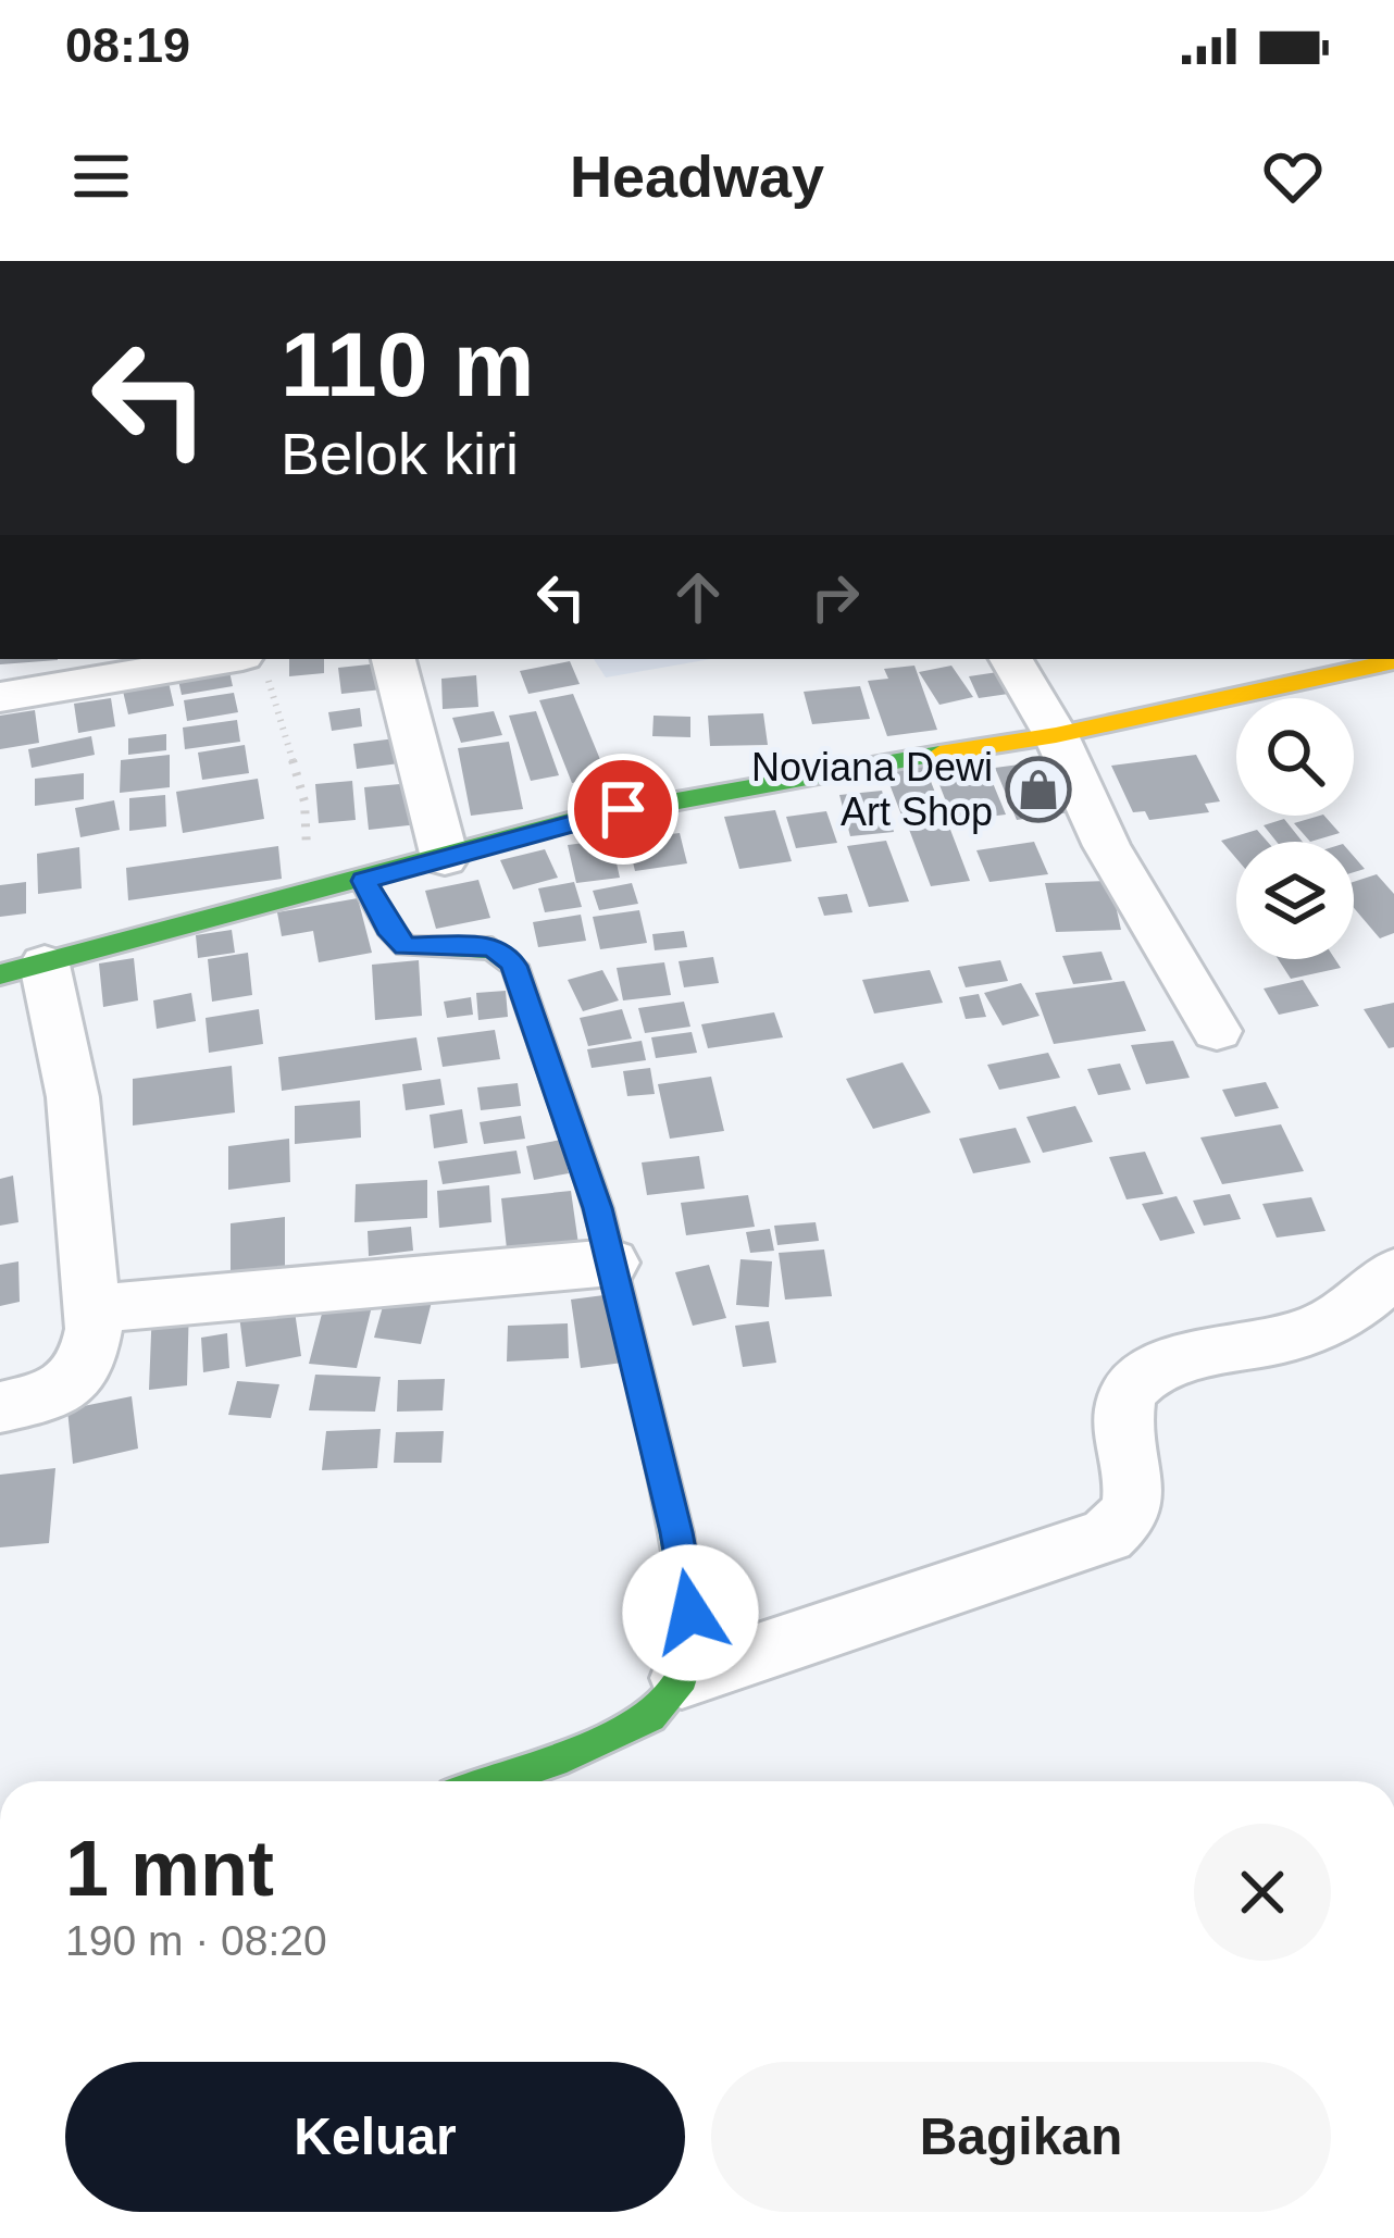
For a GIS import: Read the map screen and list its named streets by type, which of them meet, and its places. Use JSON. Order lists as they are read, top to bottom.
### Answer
{
  "places": {
    "shop": ["Noviana Dewi Art Shop"]
  },
  "page": {
    "status": "08:19",
    "header": "Headway",
    "turn": ["110 m", "Belok kiri"],
    "heading": ["1 mnt", "190 m · 08:20"],
    "buttons": ["Keluar", "Bagikan"]
  }
}
